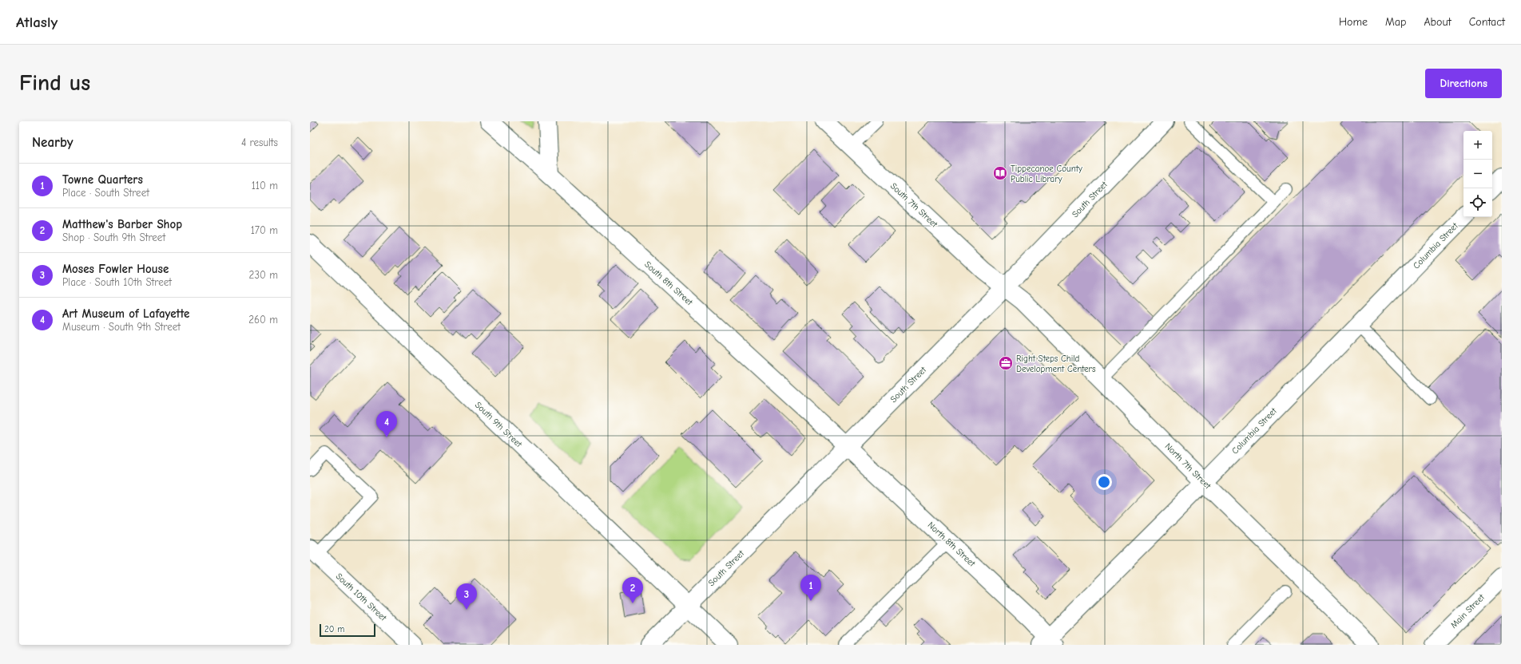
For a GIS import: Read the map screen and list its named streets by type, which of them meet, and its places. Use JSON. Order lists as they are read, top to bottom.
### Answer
{
  "streets": {
    "street": [
      "South Street",
      "South 7th Street",
      "Columbia Street",
      "South 8th Street",
      "South 9th Street",
      "North 7th Street",
      "North 8th Street",
      "South 10th Street",
      "Main Street"
    ]
  },
  "crossings": [
    ["South Street", "South 7th Street"],
    ["South Street", "South 8th Street"],
    ["South Street", "South 9th Street"],
    ["South Street", "North 7th Street"],
    ["South Street", "North 8th Street"],
    ["South 7th Street", "North 7th Street"],
    ["Columbia Street", "North 7th Street"],
    ["Columbia Street", "North 8th Street"],
    ["South 8th Street", "North 8th Street"]
  ],
  "places": {
    "library": ["Tippecanoe County Public Library"],
    "office": ["Right Steps Child Development Centers"]
  },
  "scale_bar": "20 m",
  "page": {
    "header": "Atlasly",
    "nav": [
      "Home",
      "Map",
      "About",
      "Contact"
    ],
    "buttons": "Directions",
    "title": "Find us",
    "heading": ["Nearby", "4 results"],
    "map_buttons": ["+", "−"],
    "list": [
      {
        "mark": "1",
        "name": "Towne Quarters",
        "note": "Place · South Street",
        "value": "110 m"
      },
      {
        "mark": "2",
        "name": "Matthew's Barber Shop",
        "note": "Shop · South 9th Street",
        "value": "170 m"
      },
      {
        "mark": "3",
        "name": "Moses Fowler House",
        "note": "Place · South 10th Street",
        "value": "230 m"
      },
      {
        "mark": "4",
        "name": "Art Museum of Lafayette",
        "note": "Museum · South 9th Street",
        "value": "260 m"
      }
    ],
    "pins": [
      "4",
      "1",
      "2",
      "3"
    ],
    "scale": "20 m"
  }
}
